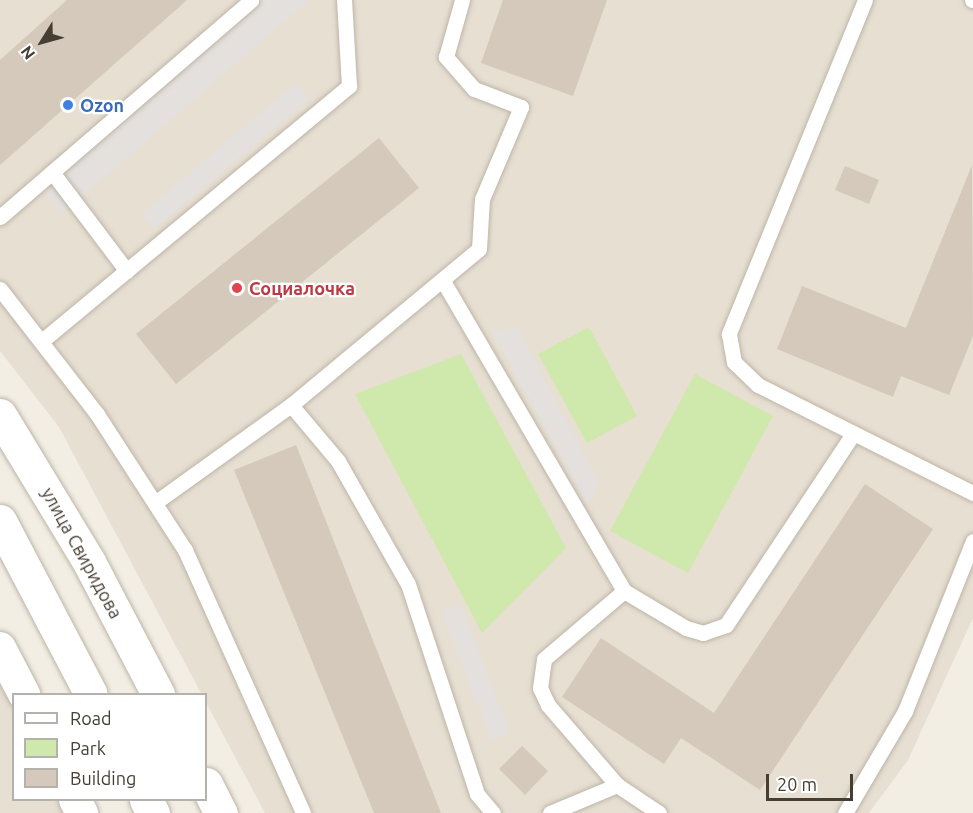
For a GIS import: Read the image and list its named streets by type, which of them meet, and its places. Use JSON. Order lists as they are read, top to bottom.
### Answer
{
  "streets": {
    "street": ["улица Свиридова"]
  },
  "places": ["Ozon", "Социалочка"],
  "legend": ["Road", "Park", "Building"],
  "scale_bar": "20 m",
  "north": "bottom left"
}
